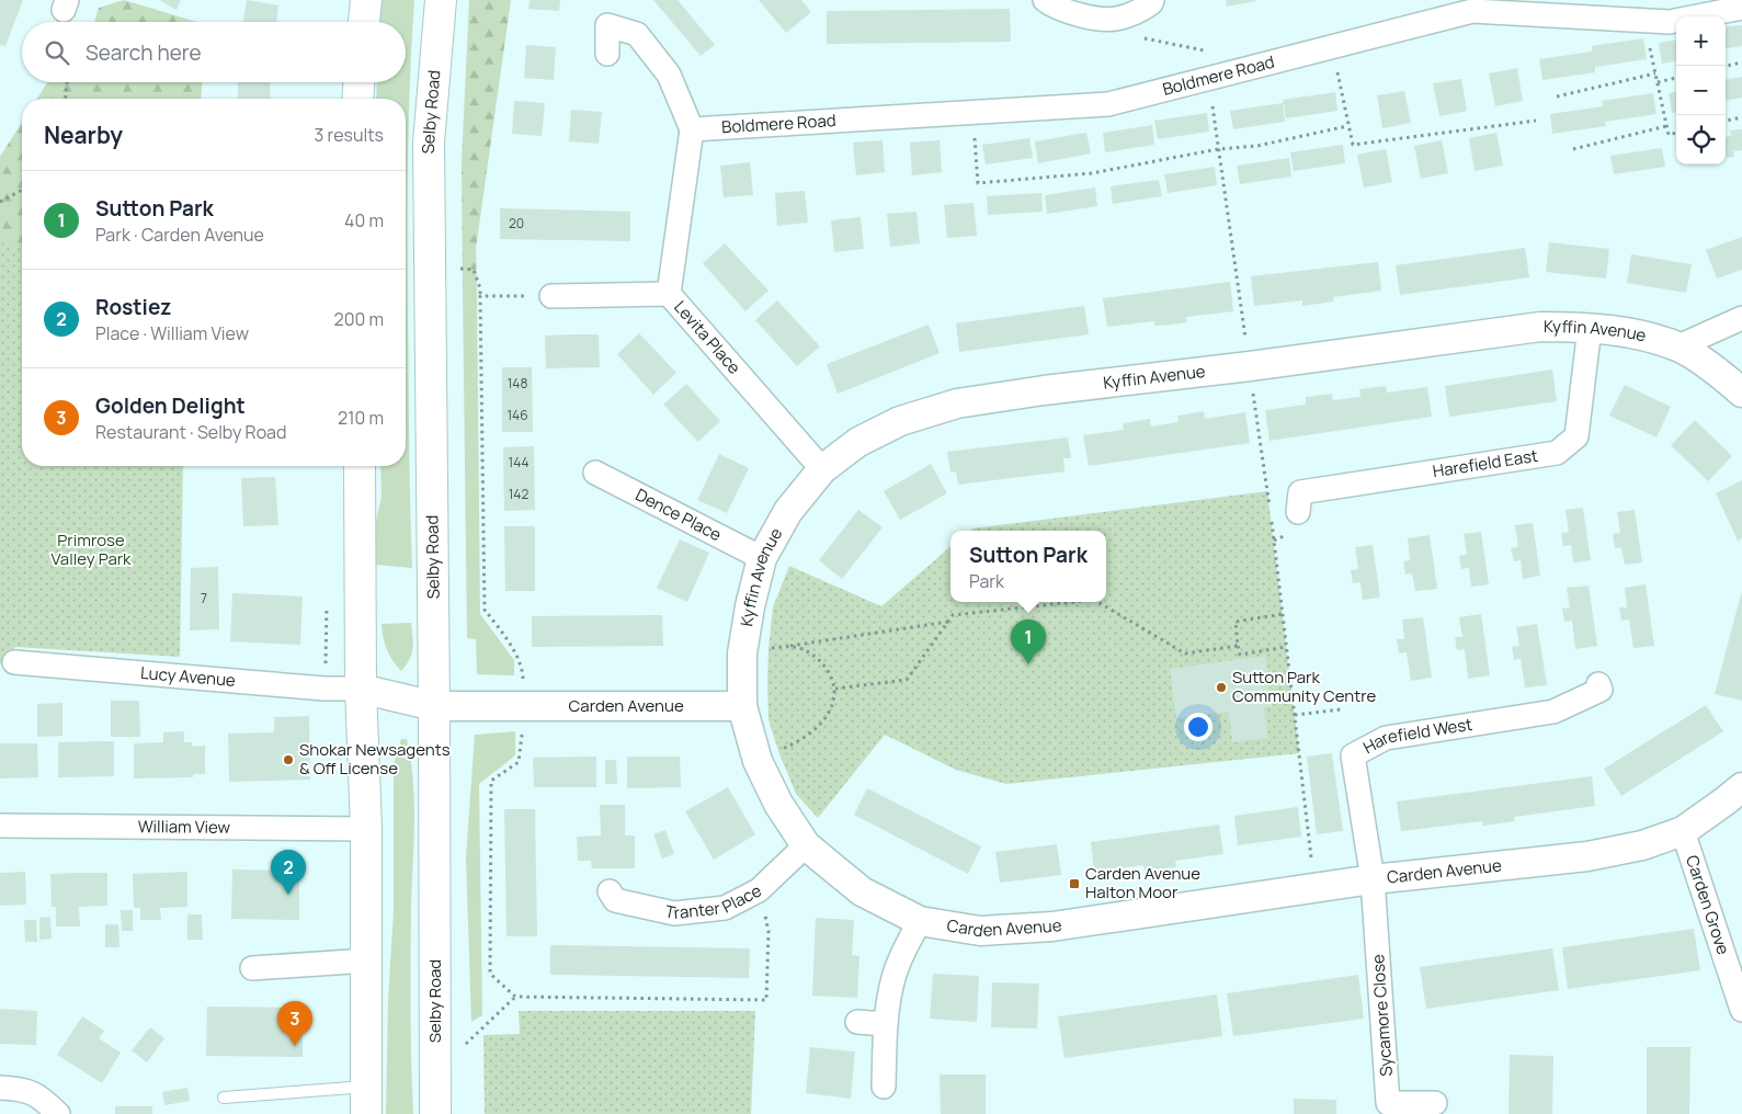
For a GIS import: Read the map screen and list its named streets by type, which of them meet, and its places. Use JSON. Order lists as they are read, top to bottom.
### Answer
{
  "streets": {
    "main road": ["Selby Road"],
    "street": [
      "Boldmere Road",
      "Kyffin Avenue",
      "Levita Place",
      "Harefield East",
      "Dence Place",
      "Lucy Avenue",
      "Carden Avenue",
      "Harefield West",
      "William View",
      "Tranter Place",
      "Carden Grove",
      "Sycamore Close"
    ]
  },
  "crossings": [
    ["Selby Road", "Carden Avenue"],
    ["Kyffin Avenue", "Levita Place"],
    ["Kyffin Avenue", "Harefield East"],
    ["Kyffin Avenue", "Dence Place"],
    ["Kyffin Avenue", "Carden Avenue"],
    ["Lucy Avenue", "Carden Avenue"],
    ["Carden Avenue", "Harefield West"],
    ["Carden Avenue", "Tranter Place"],
    ["Carden Avenue", "Carden Grove"],
    ["Carden Avenue", "Sycamore Close"],
    ["Harefield West", "Sycamore Close"]
  ],
  "parks": ["Primrose Valley Park"],
  "places": {
    "other": ["Sutton Park Community Centre", "Shokar Newsagents & Off License"],
    "transit": ["Carden Avenue Halton Moor"]
  },
  "house_numbers": [
    "20",
    "148",
    "146",
    "144",
    "142",
    "7"
  ],
  "page": {
    "map_buttons": ["+", "−"],
    "search": "Search here",
    "heading": ["Nearby", "3 results"],
    "list": [
      {
        "mark": "1",
        "name": "Sutton Park",
        "note": "Park · Carden Avenue",
        "value": "40 m"
      },
      {
        "mark": "2",
        "name": "Rostiez",
        "note": "Place · William View",
        "value": "200 m"
      },
      {
        "mark": "3",
        "name": "Golden Delight",
        "note": "Restaurant · Selby Road",
        "value": "210 m"
      }
    ],
    "popup": ["Sutton Park", "Park"],
    "pins": ["1", "2", "3"]
  }
}
